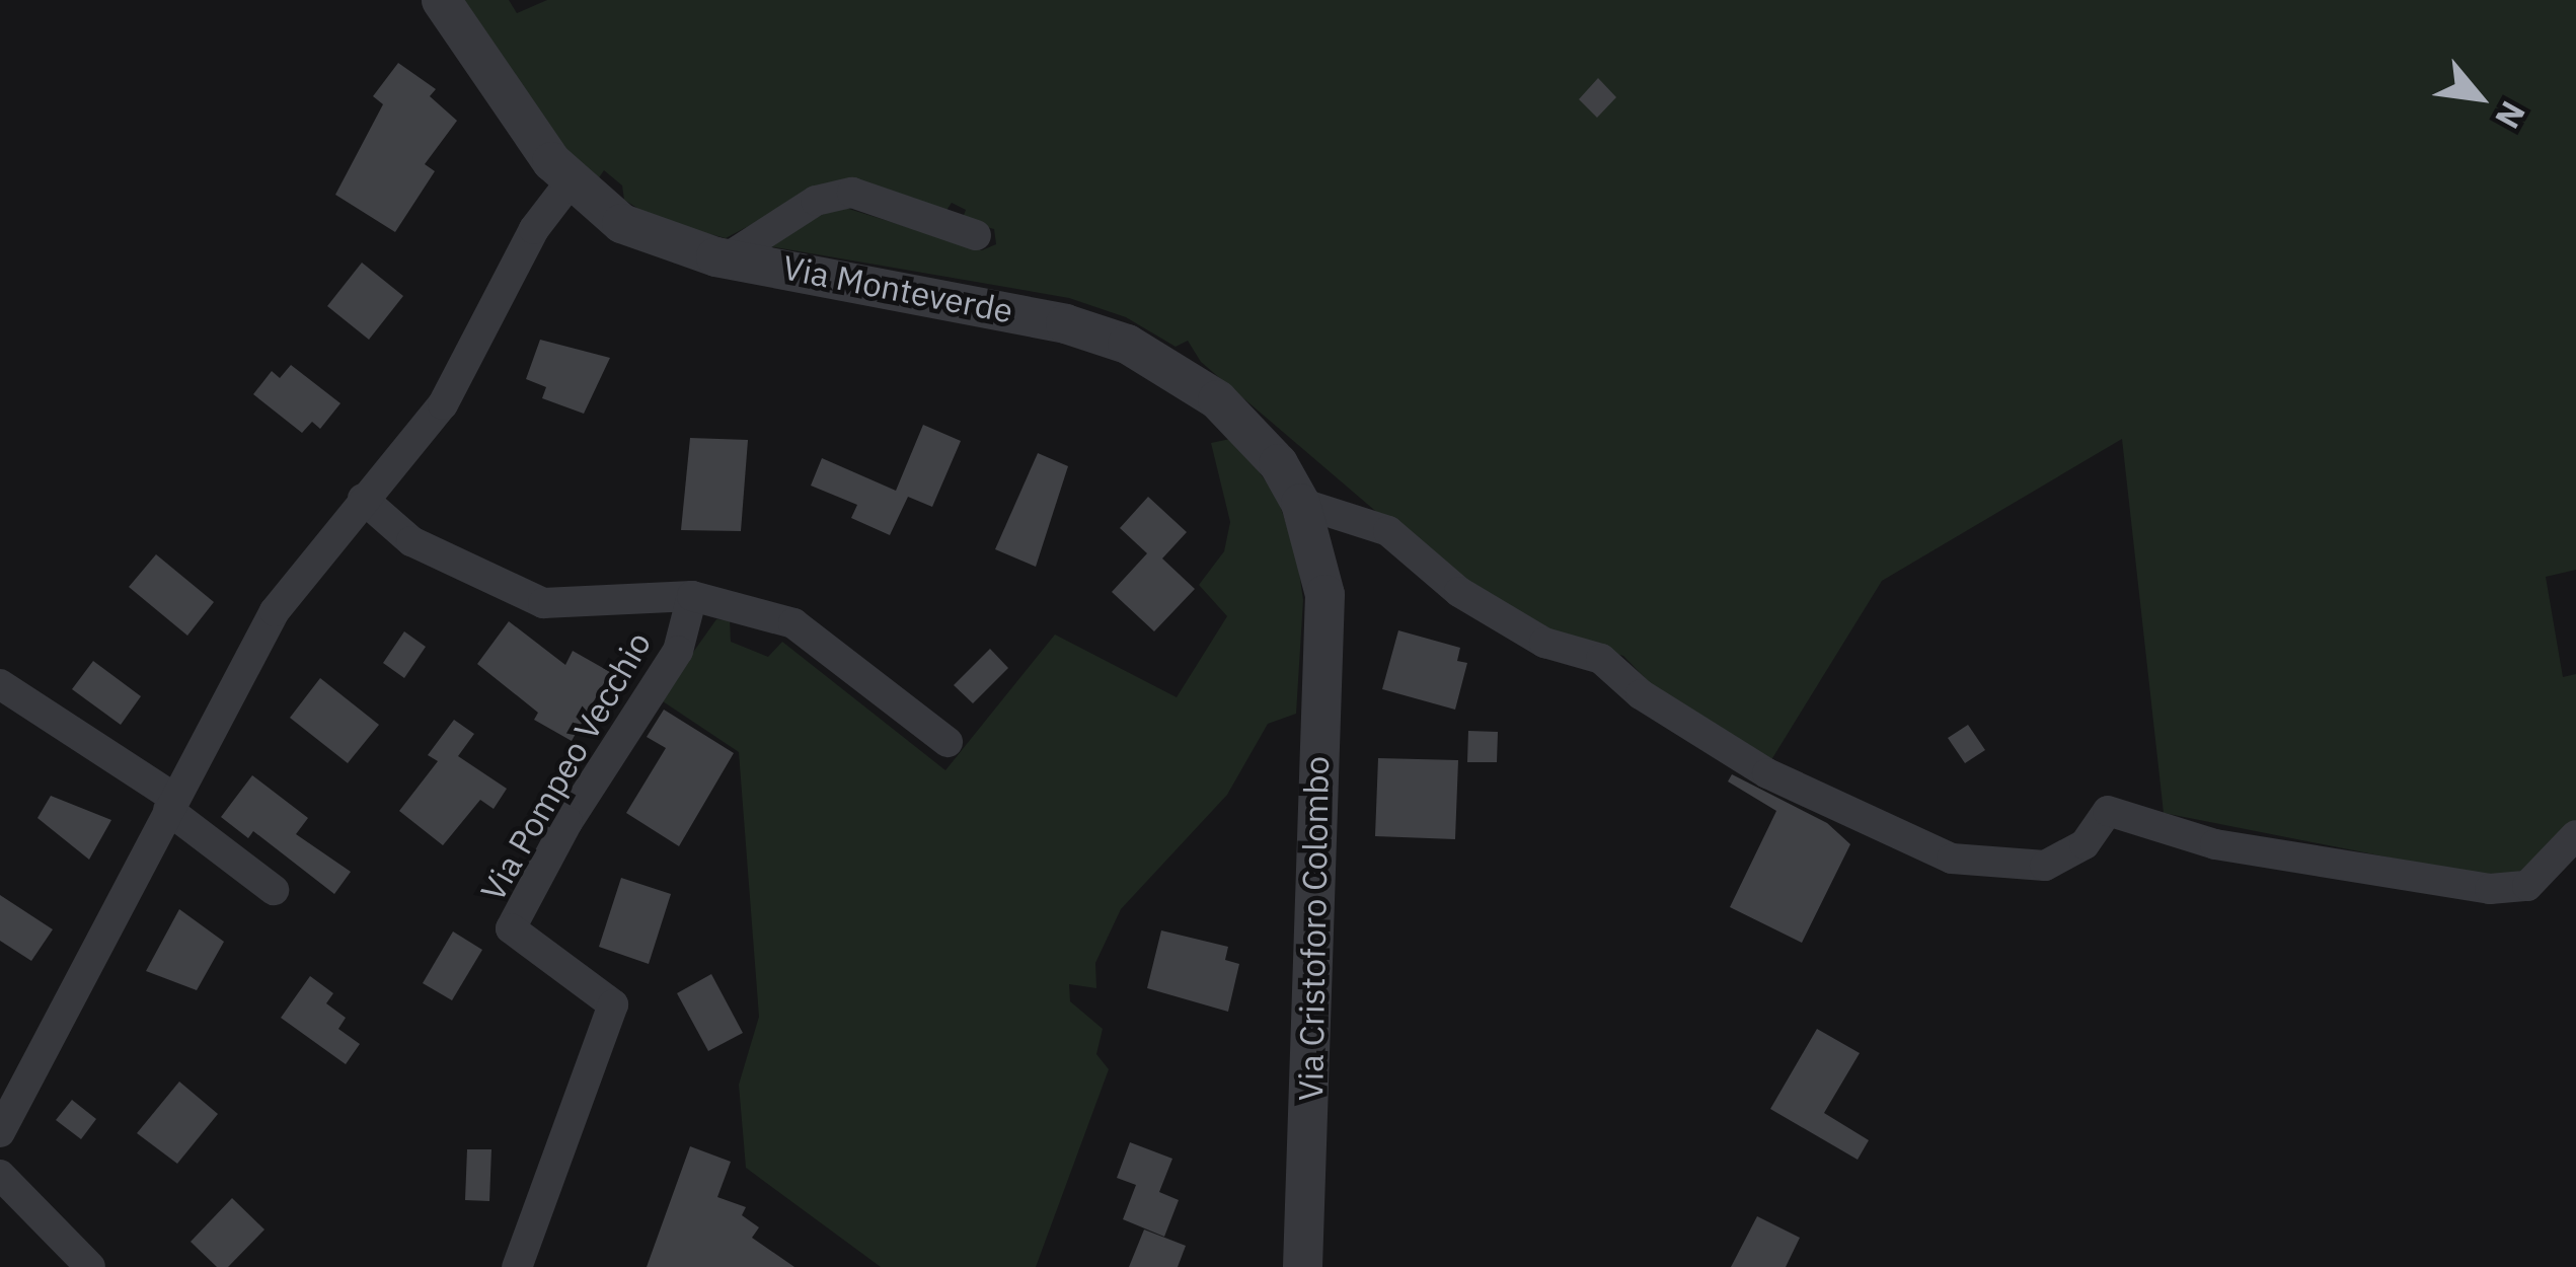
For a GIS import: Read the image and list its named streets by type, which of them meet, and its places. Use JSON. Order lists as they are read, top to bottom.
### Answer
{
  "streets": {
    "street": ["Via Monteverde", "Via Pompeo Vecchio", "Via Cristoforo Colombo"]
  },
  "crossings": [
    ["Via Monteverde", "Via Cristoforo Colombo"]
  ],
  "north": "bottom right"
}
